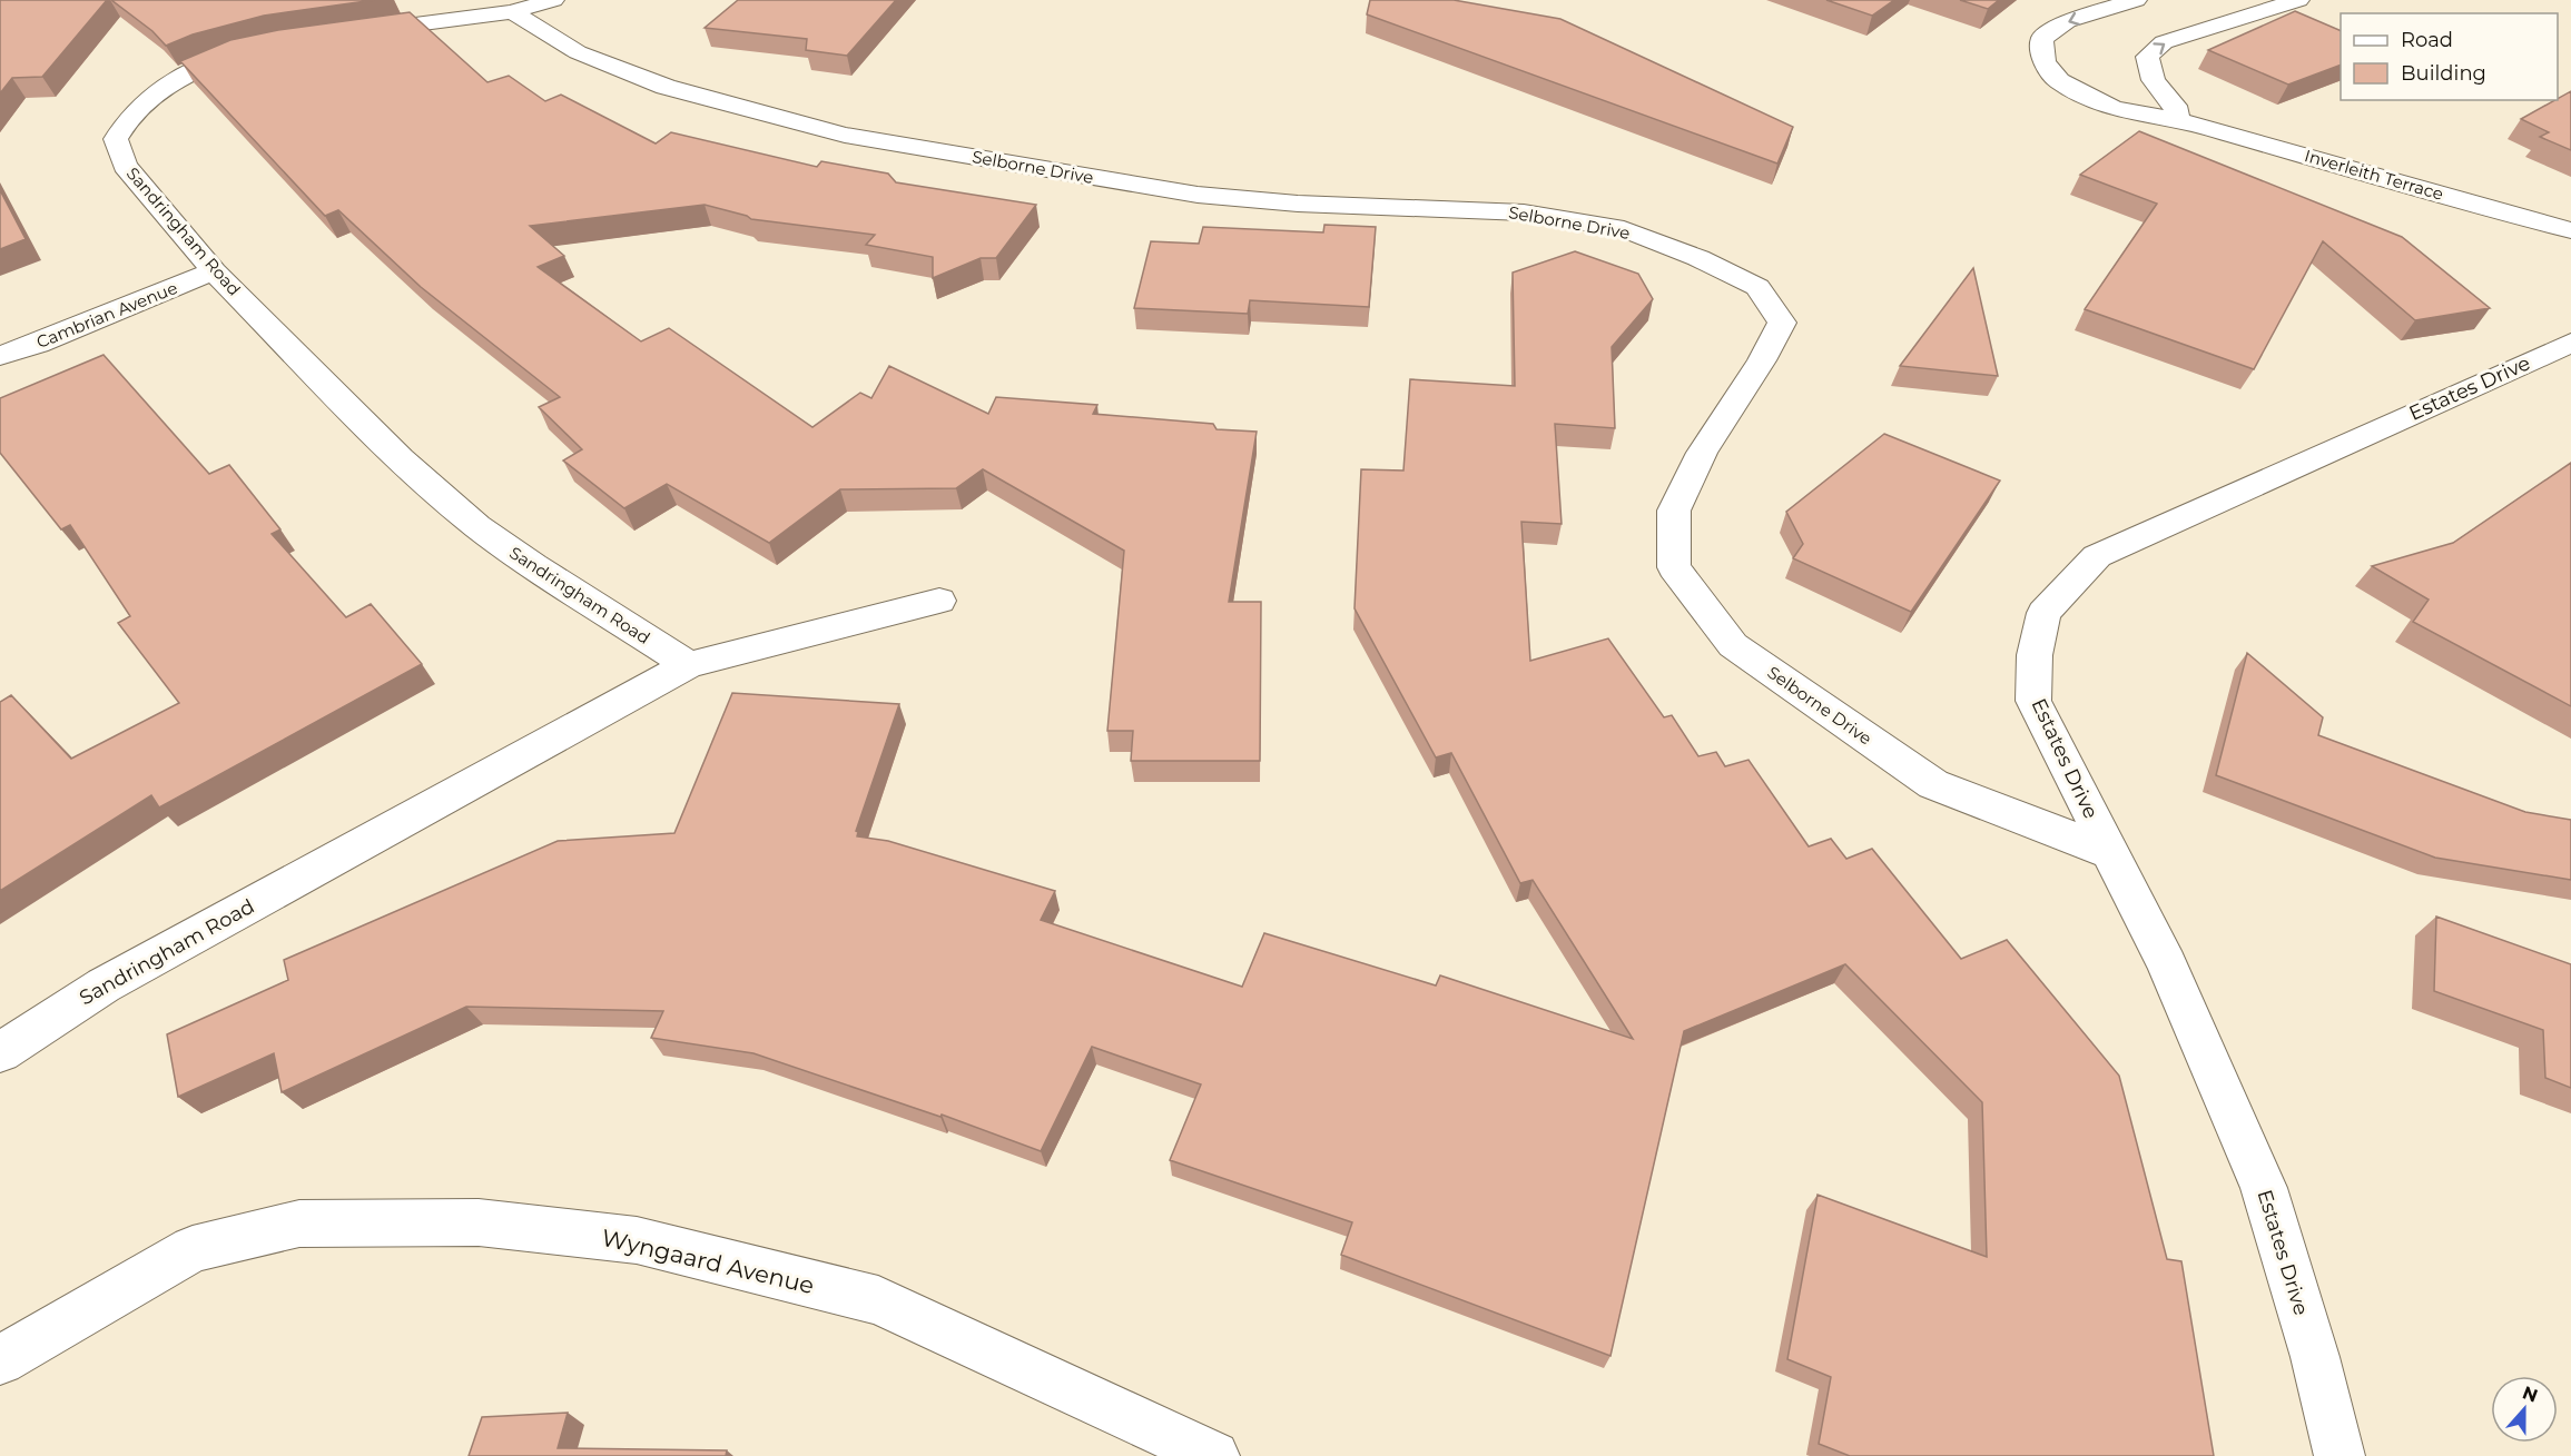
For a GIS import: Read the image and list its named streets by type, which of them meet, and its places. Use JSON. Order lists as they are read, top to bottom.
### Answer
{
  "streets": {
    "street": [
      "Selborne Drive",
      "Inverleith Terrace",
      "Sandringham Road",
      "Cambrian Avenue",
      "Estates Drive",
      "Wyngaard Avenue"
    ]
  },
  "crossings": [
    ["Selborne Drive", "Estates Drive"],
    ["Sandringham Road", "Cambrian Avenue"]
  ],
  "legend": ["Road", "Building"],
  "north": "top"
}
